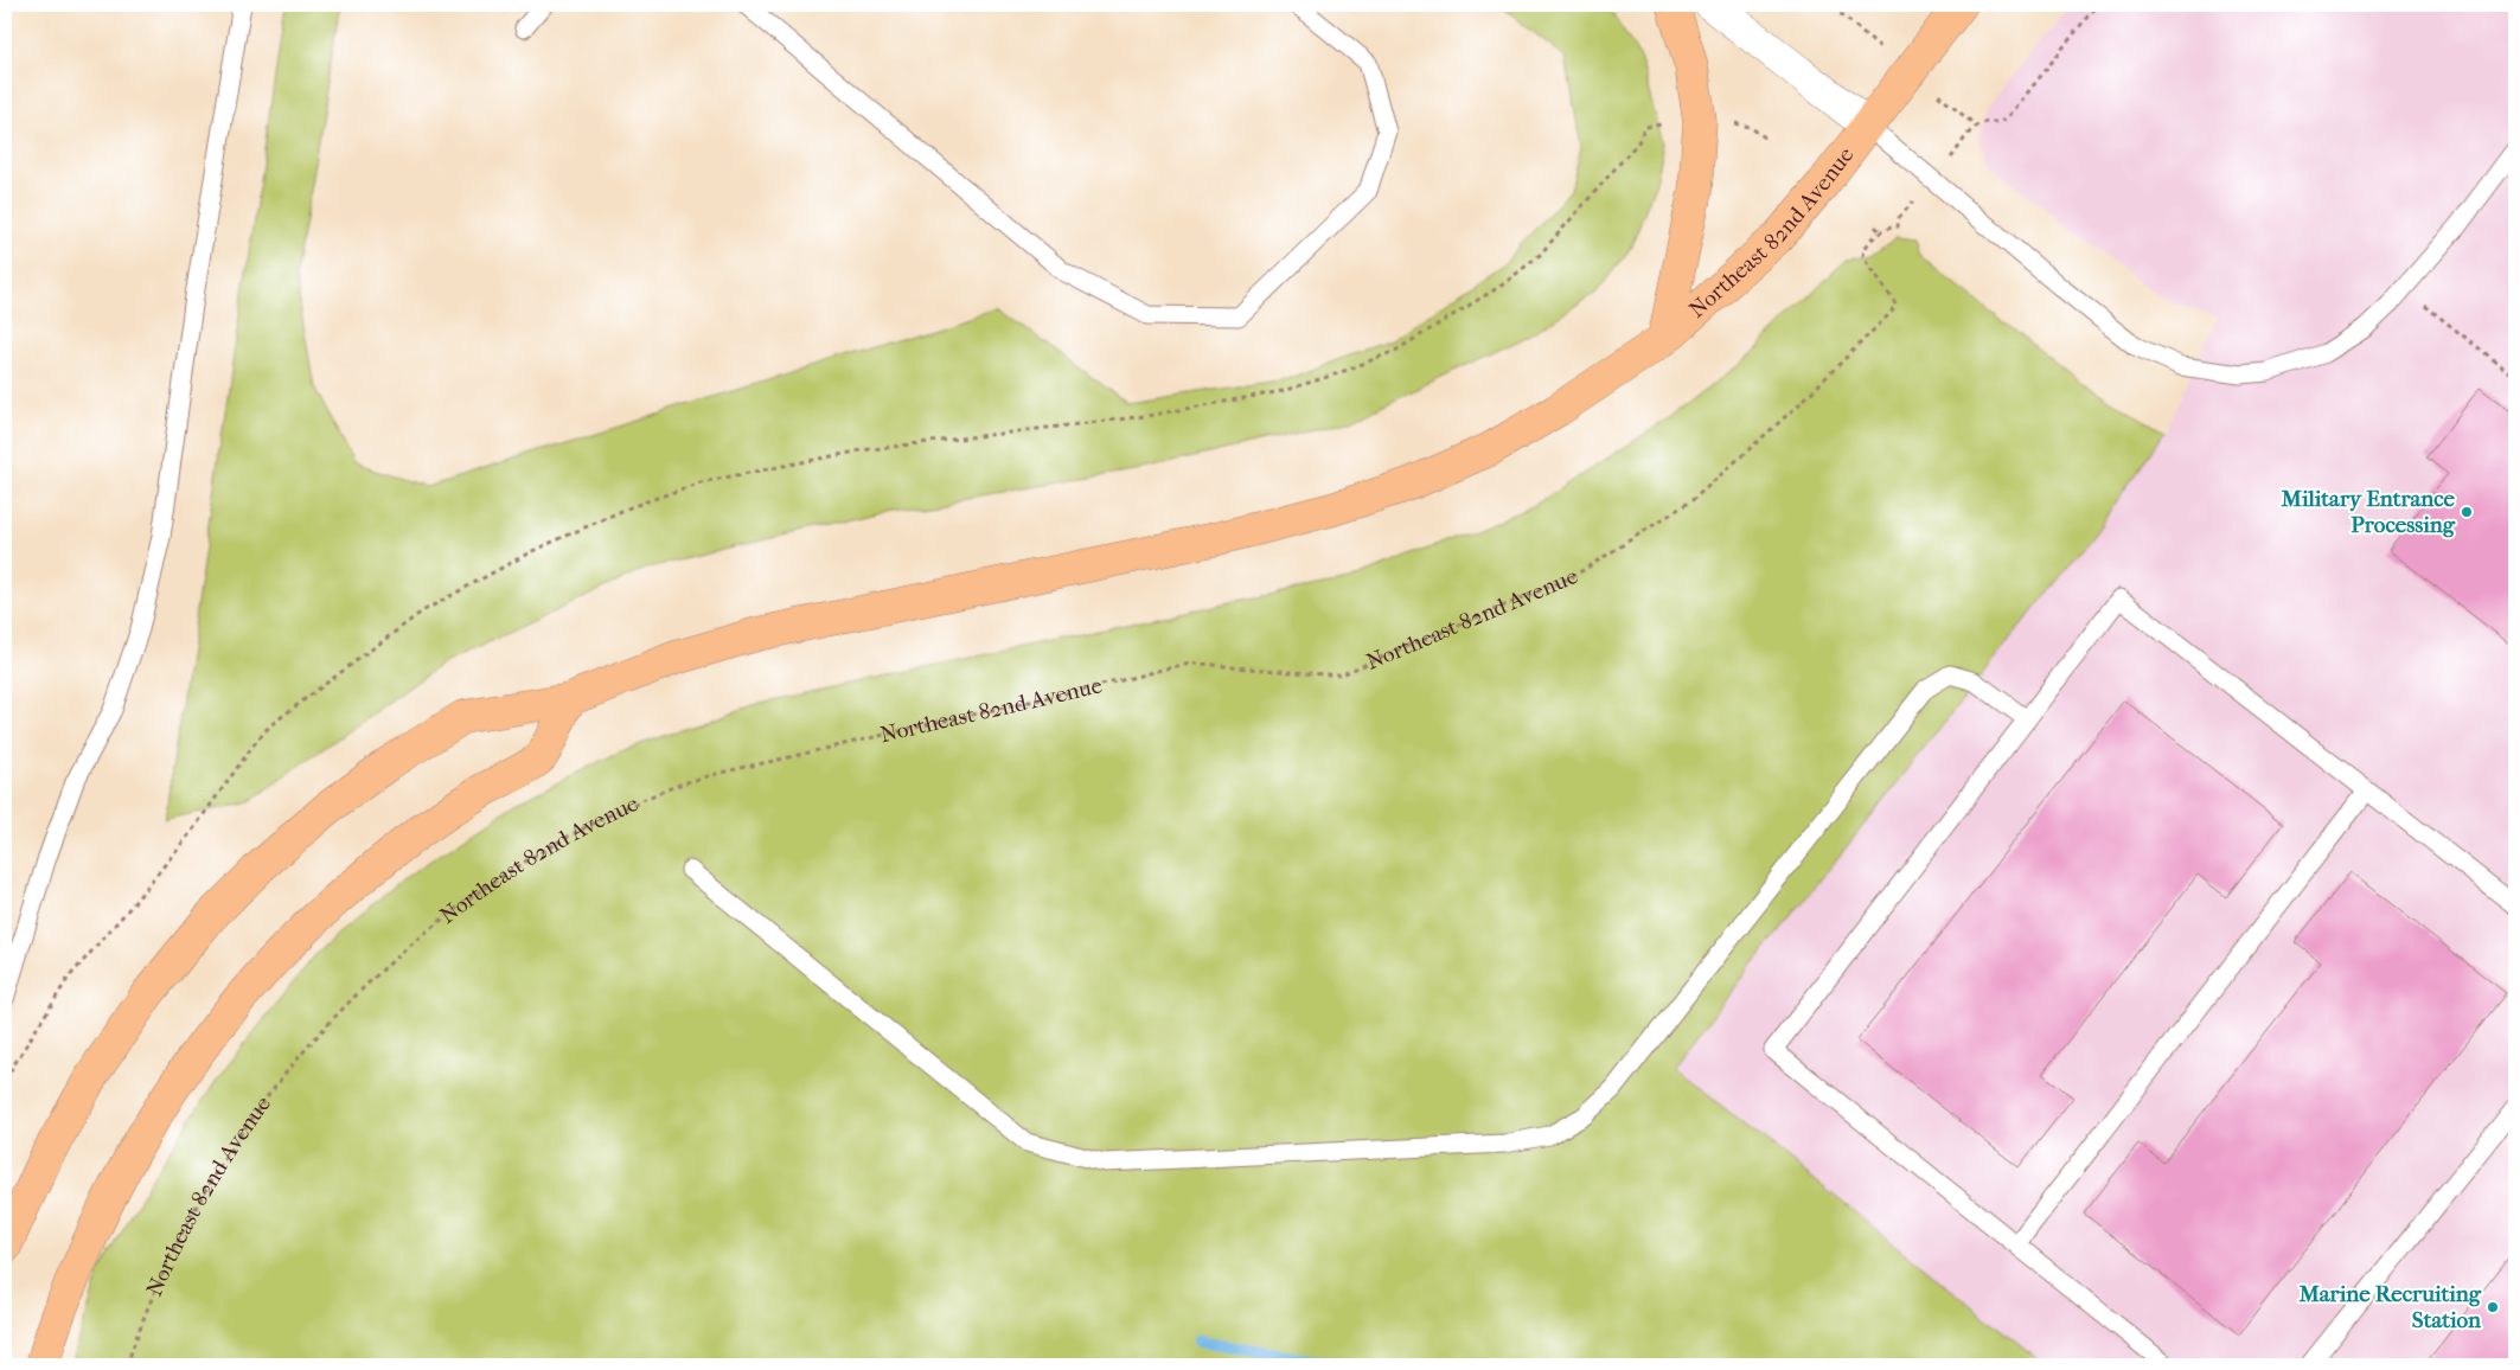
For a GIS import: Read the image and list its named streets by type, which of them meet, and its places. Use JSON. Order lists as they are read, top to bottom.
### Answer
{
  "streets": {
    "main road": ["Northeast 82nd Avenue"]
  },
  "places": ["Military Entrance Processing", "Marine Recruiting Station"]
}
